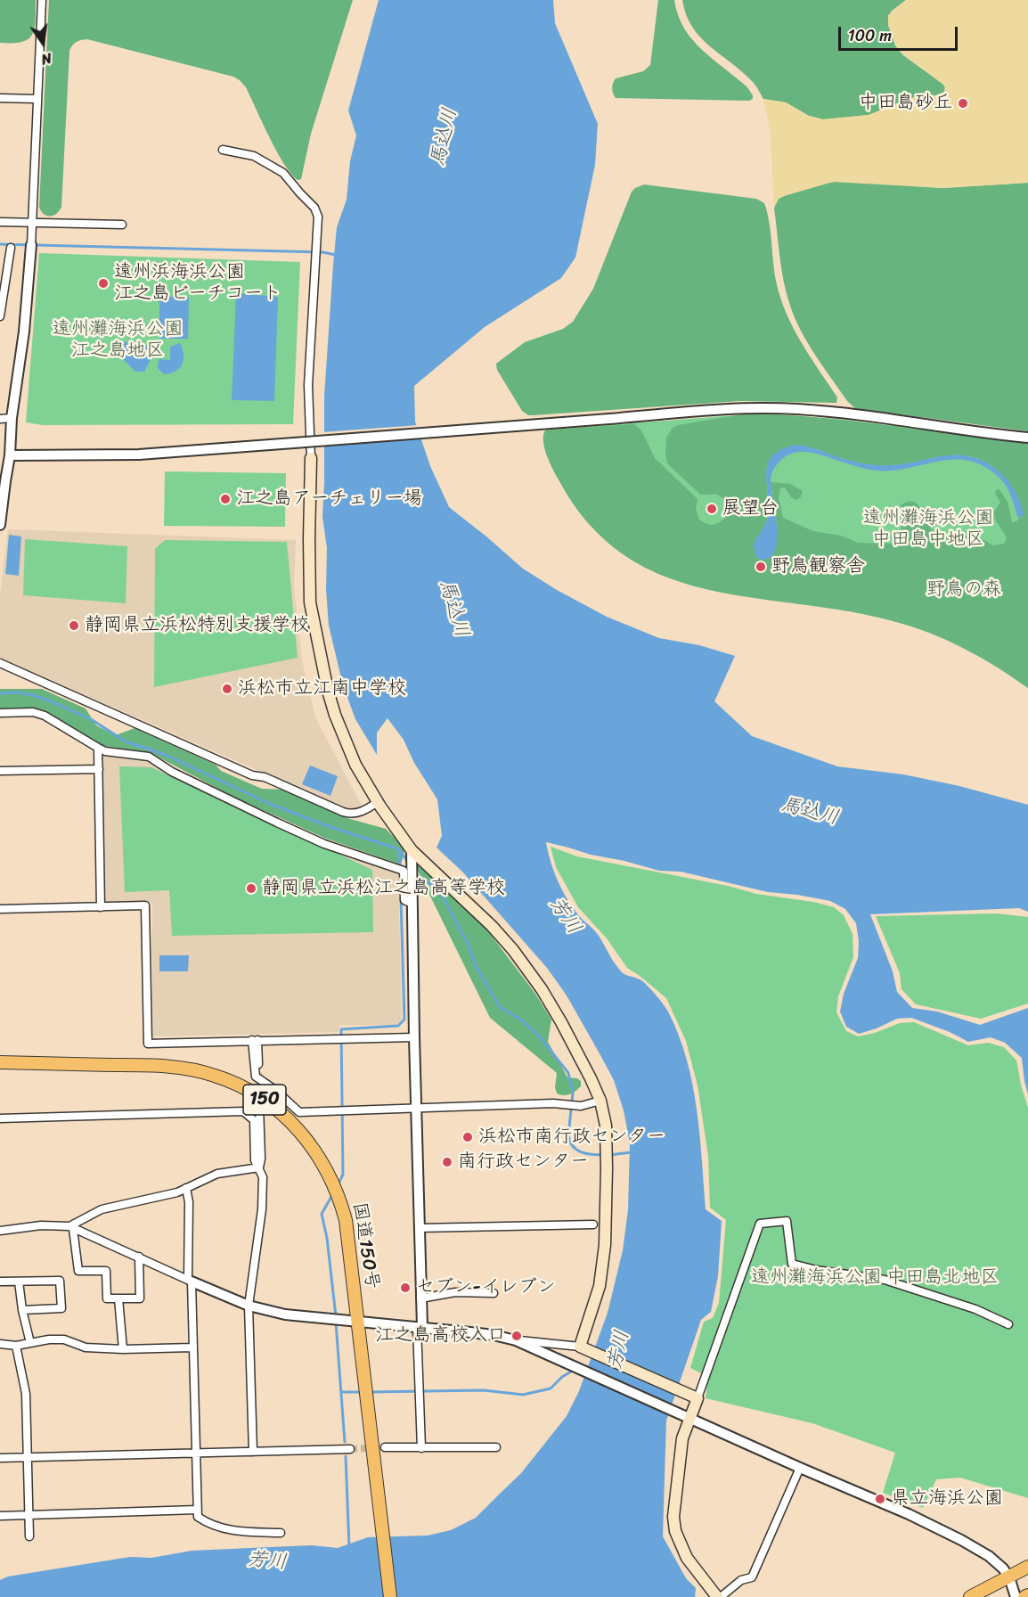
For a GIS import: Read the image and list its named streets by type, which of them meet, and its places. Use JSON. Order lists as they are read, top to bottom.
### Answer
{
  "streets": {
    "highway": ["150", "国道150号"]
  },
  "water": ["馬込川", "芳川"],
  "parks": [
    "遠州灘海浜公園 江之島地区",
    "遠州灘海浜公園 中田島中地区",
    "野鳥の森",
    "遠州灘海浜公園 中田島北地区"
  ],
  "places": [
    "中田島砂丘",
    "遠州浜海浜公園 江之島ビーチコート",
    "江之島アーチェリー場",
    "展望台",
    "野鳥観察舎",
    "静岡県立浜松特別支援学校",
    "浜松市立江南中学校",
    "静岡県立浜松江之島高等学校",
    "浜松市南行政センター",
    "南行政センター",
    "セブン-イレブン",
    "江之島高校入口",
    "県立海浜公園"
  ],
  "scale_bar": "100 m",
  "north": "bottom"
}
